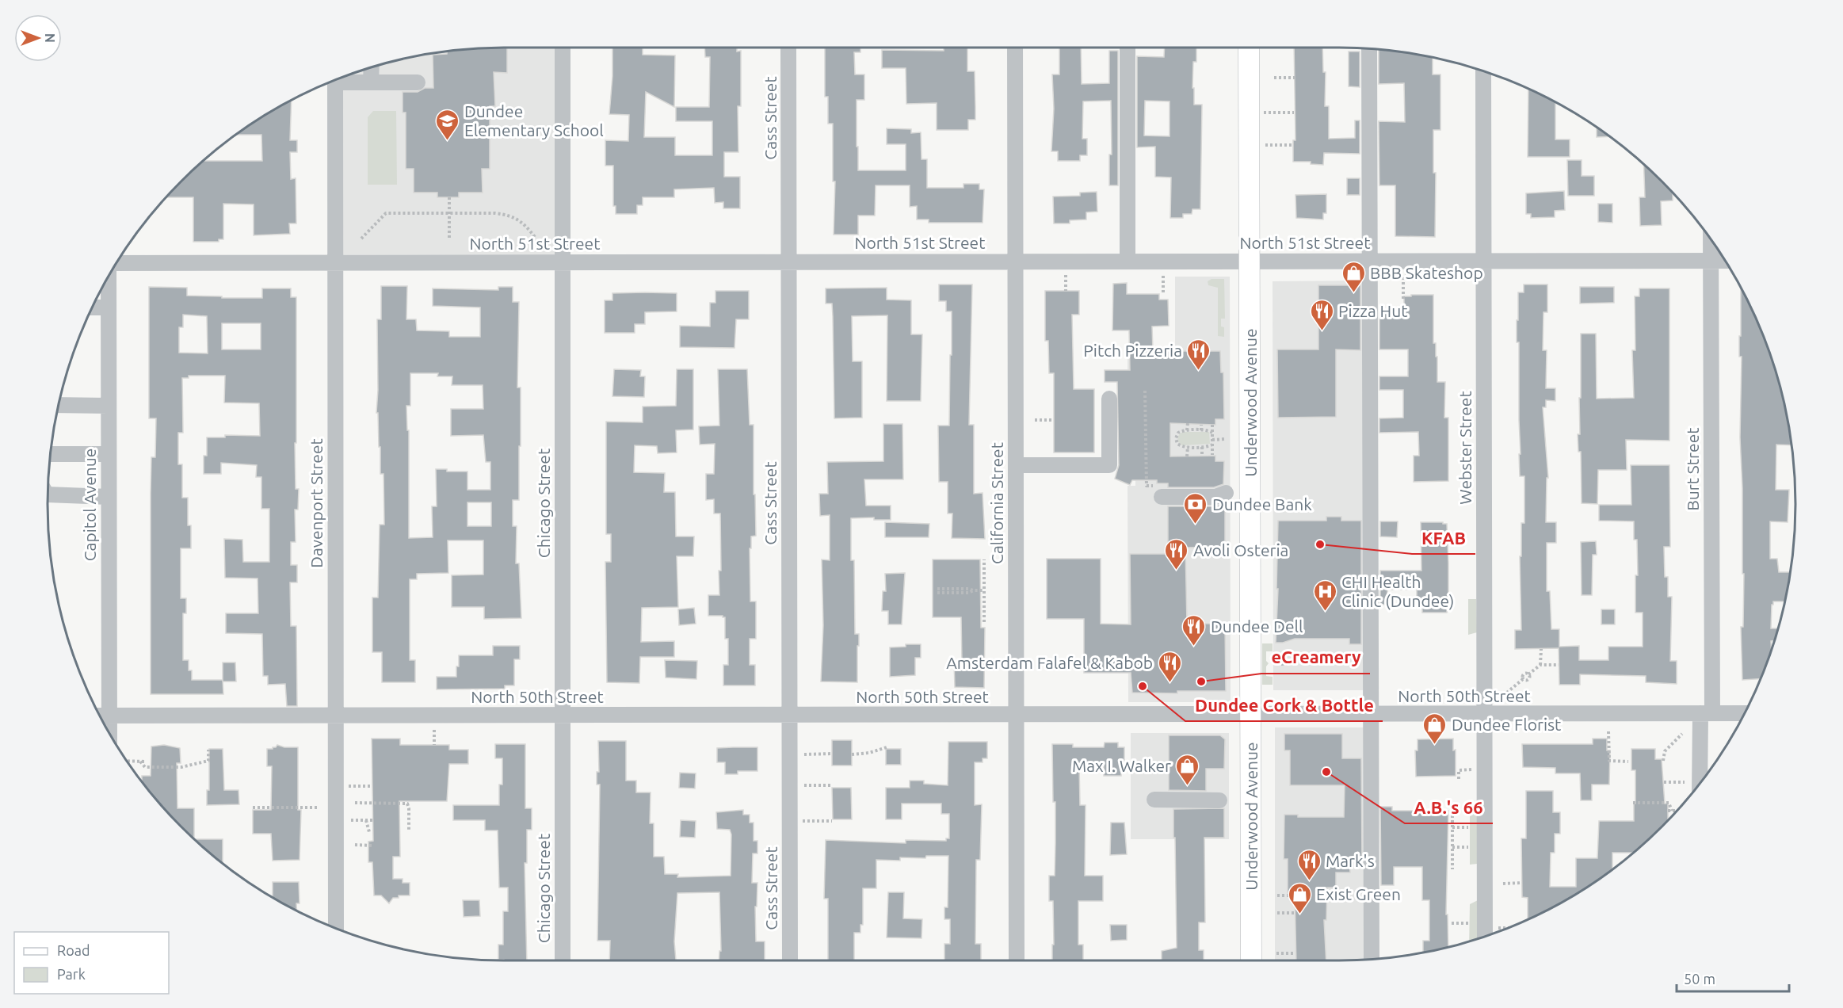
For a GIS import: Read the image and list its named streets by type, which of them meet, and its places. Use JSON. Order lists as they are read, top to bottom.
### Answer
{
  "streets": {
    "main road": ["Underwood Avenue"],
    "street": [
      "Cass Street",
      "North 51st Street",
      "Webster Street",
      "Burt Street",
      "Davenport Street",
      "Chicago Street",
      "California Street",
      "Capitol Avenue",
      "North 50th Street"
    ]
  },
  "crossings": [
    ["Cass Street", "North 51st Street"],
    ["Cass Street", "North 50th Street"],
    ["North 51st Street", "Underwood Avenue"],
    ["North 51st Street", "Webster Street"],
    ["North 51st Street", "Burt Street"],
    ["North 51st Street", "Davenport Street"],
    ["North 51st Street", "Chicago Street"],
    ["North 51st Street", "California Street"],
    ["Underwood Avenue", "North 50th Street"],
    ["Webster Street", "North 50th Street"],
    ["Burt Street", "North 50th Street"],
    ["Davenport Street", "North 50th Street"],
    ["Chicago Street", "North 50th Street"],
    ["California Street", "North 50th Street"],
    ["Capitol Avenue", "North 50th Street"]
  ],
  "places": {
    "school or university": ["Dundee Elementary School"],
    "shop": [
      "BBB Skateshop",
      "Dundee Florist",
      "Max I. Walker",
      "Exist Green"
    ],
    "restaurant": [
      "Pizza Hut",
      "Pitch Pizzeria",
      "Avoli Osteria",
      "Dundee Dell",
      "Amsterdam Falafel & Kabob",
      "Mark's"
    ],
    "bank": ["Dundee Bank"],
    "other": [
      "KFAB",
      "eCreamery",
      "Dundee Cork & Bottle",
      "A.B.'s 66"
    ],
    "hospital": ["CHI Health Clinic (Dundee)"]
  },
  "legend": ["Road", "Park"],
  "scale_bar": "50 m",
  "north": "right"
}
